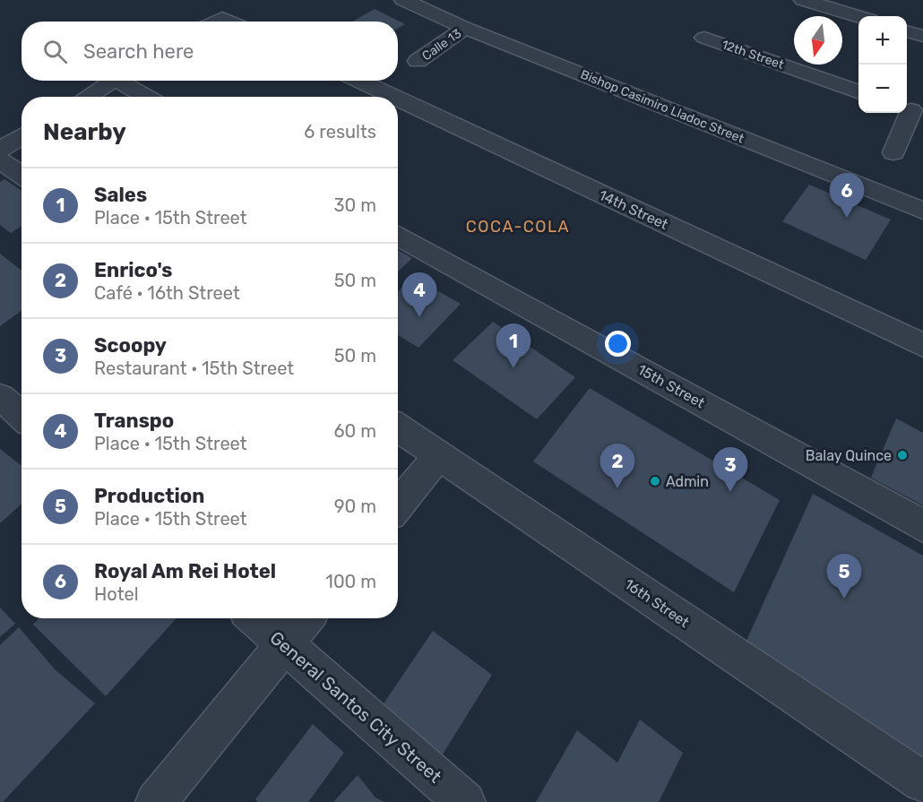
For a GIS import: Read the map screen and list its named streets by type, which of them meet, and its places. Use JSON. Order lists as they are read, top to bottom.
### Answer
{
  "streets": {
    "street": [
      "Calle 13",
      "12th Street",
      "Bishop Casimiro Lladoc Street",
      "14th Street",
      "15th Street",
      "16th Street",
      "General Santos City Street"
    ]
  },
  "crossings": [
    ["Calle 13", "Bishop Casimiro Lladoc Street"]
  ],
  "districts": ["COCA-COLA"],
  "places": ["Balay Quince", "Admin"],
  "north": "bottom",
  "page": {
    "map_buttons": ["+", "−"],
    "search": "Search here",
    "heading": ["Nearby", "6 results"],
    "list": [
      {
        "mark": "1",
        "name": "Sales",
        "note": "Place · 15th Street",
        "value": "30 m"
      },
      {
        "mark": "2",
        "name": "Enrico's",
        "note": "Café · 16th Street",
        "value": "50 m"
      },
      {
        "mark": "3",
        "name": "Scoopy",
        "note": "Restaurant · 15th Street",
        "value": "50 m"
      },
      {
        "mark": "4",
        "name": "Transpo",
        "note": "Place · 15th Street",
        "value": "60 m"
      },
      {
        "mark": "5",
        "name": "Production",
        "note": "Place · 15th Street",
        "value": "90 m"
      },
      {
        "mark": "6",
        "name": "Royal Am Rei Hotel",
        "note": "Hotel",
        "value": "100 m"
      }
    ],
    "pins": [
      "6",
      "4",
      "1",
      "2",
      "3",
      "5"
    ]
  }
}
